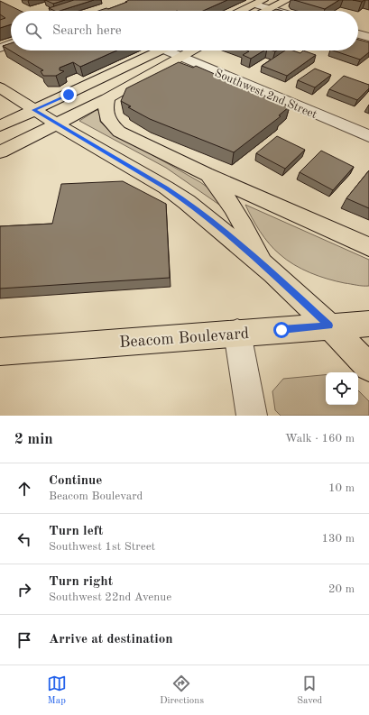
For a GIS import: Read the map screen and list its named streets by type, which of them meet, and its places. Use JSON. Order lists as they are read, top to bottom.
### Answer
{
  "streets": {
    "main road": ["Beacom Boulevard"],
    "street": ["Southwest 2nd Street"]
  },
  "page": {
    "search": "Search here",
    "heading": ["2 min", "Walk · 160 m"],
    "list": [
      ["Continue", "Beacom Boulevard", "10 m"],
      ["Turn left", "Southwest 1st Street", "130 m"],
      ["Turn right", "Southwest 22nd Avenue", "20 m"],
      "Arrive at destination"
    ],
    "nav": ["Map", "Directions", "Saved"]
  }
}
